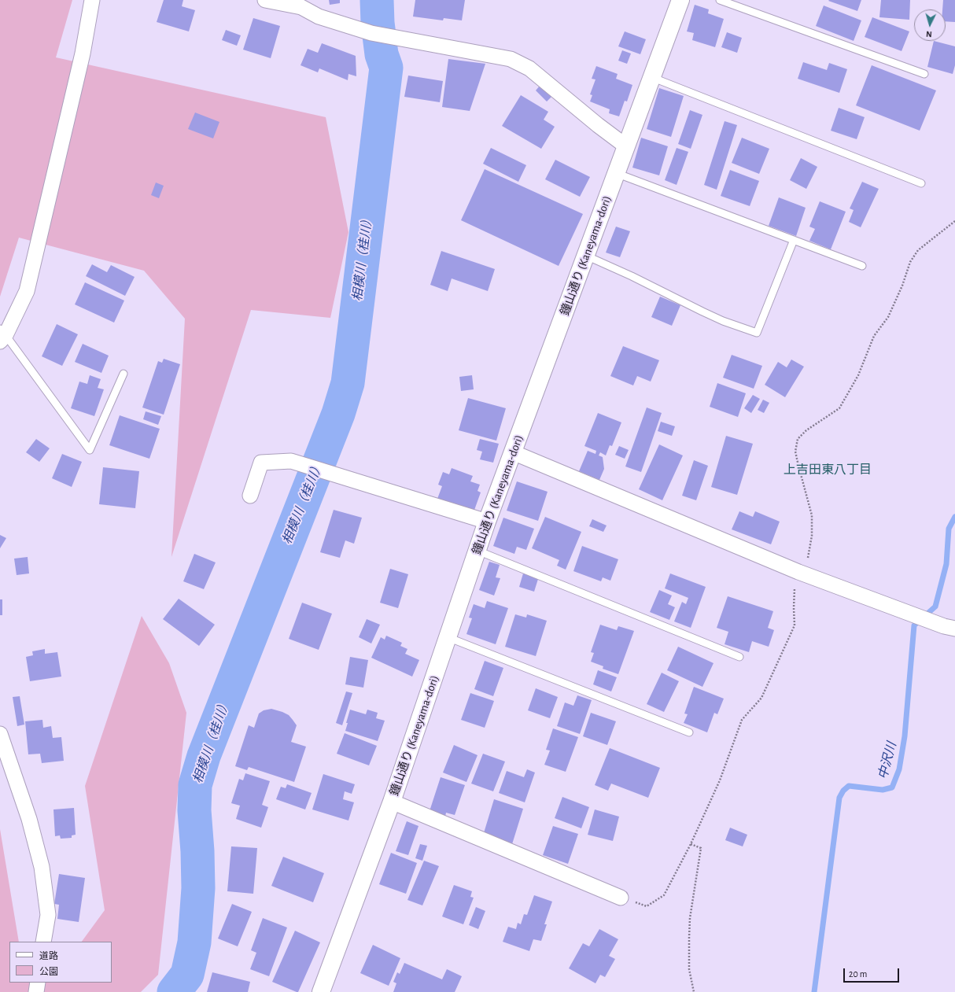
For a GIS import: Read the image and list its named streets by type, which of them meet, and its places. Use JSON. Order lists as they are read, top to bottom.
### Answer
{
  "streets": {
    "street": ["鐘山通り (Kaneyama-dori)"]
  },
  "districts": ["上吉田東八丁目"],
  "water": ["相模川（桂川）", "中沢川"],
  "legend": ["道路", "公園"],
  "scale_bar": "20 m",
  "north": "bottom"
}
